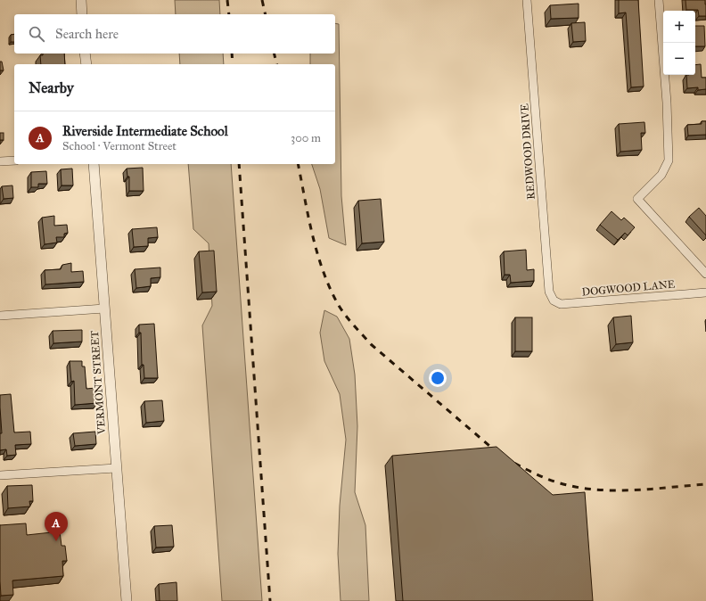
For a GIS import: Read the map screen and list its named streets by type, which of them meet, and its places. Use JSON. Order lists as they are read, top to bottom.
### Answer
{
  "streets": {
    "street": ["REDWOOD DRIVE", "DOGWOOD LANE", "VERMONT STREET"]
  },
  "crossings": [
    ["REDWOOD DRIVE", "DOGWOOD LANE"]
  ],
  "page": {
    "map_buttons": ["+", "−"],
    "search": "Search here",
    "heading": "Nearby",
    "list": [
      {
        "mark": "A",
        "name": "Riverside Intermediate School",
        "note": "School · Vermont Street",
        "value": "300 m"
      }
    ],
    "pins": "A"
  }
}
